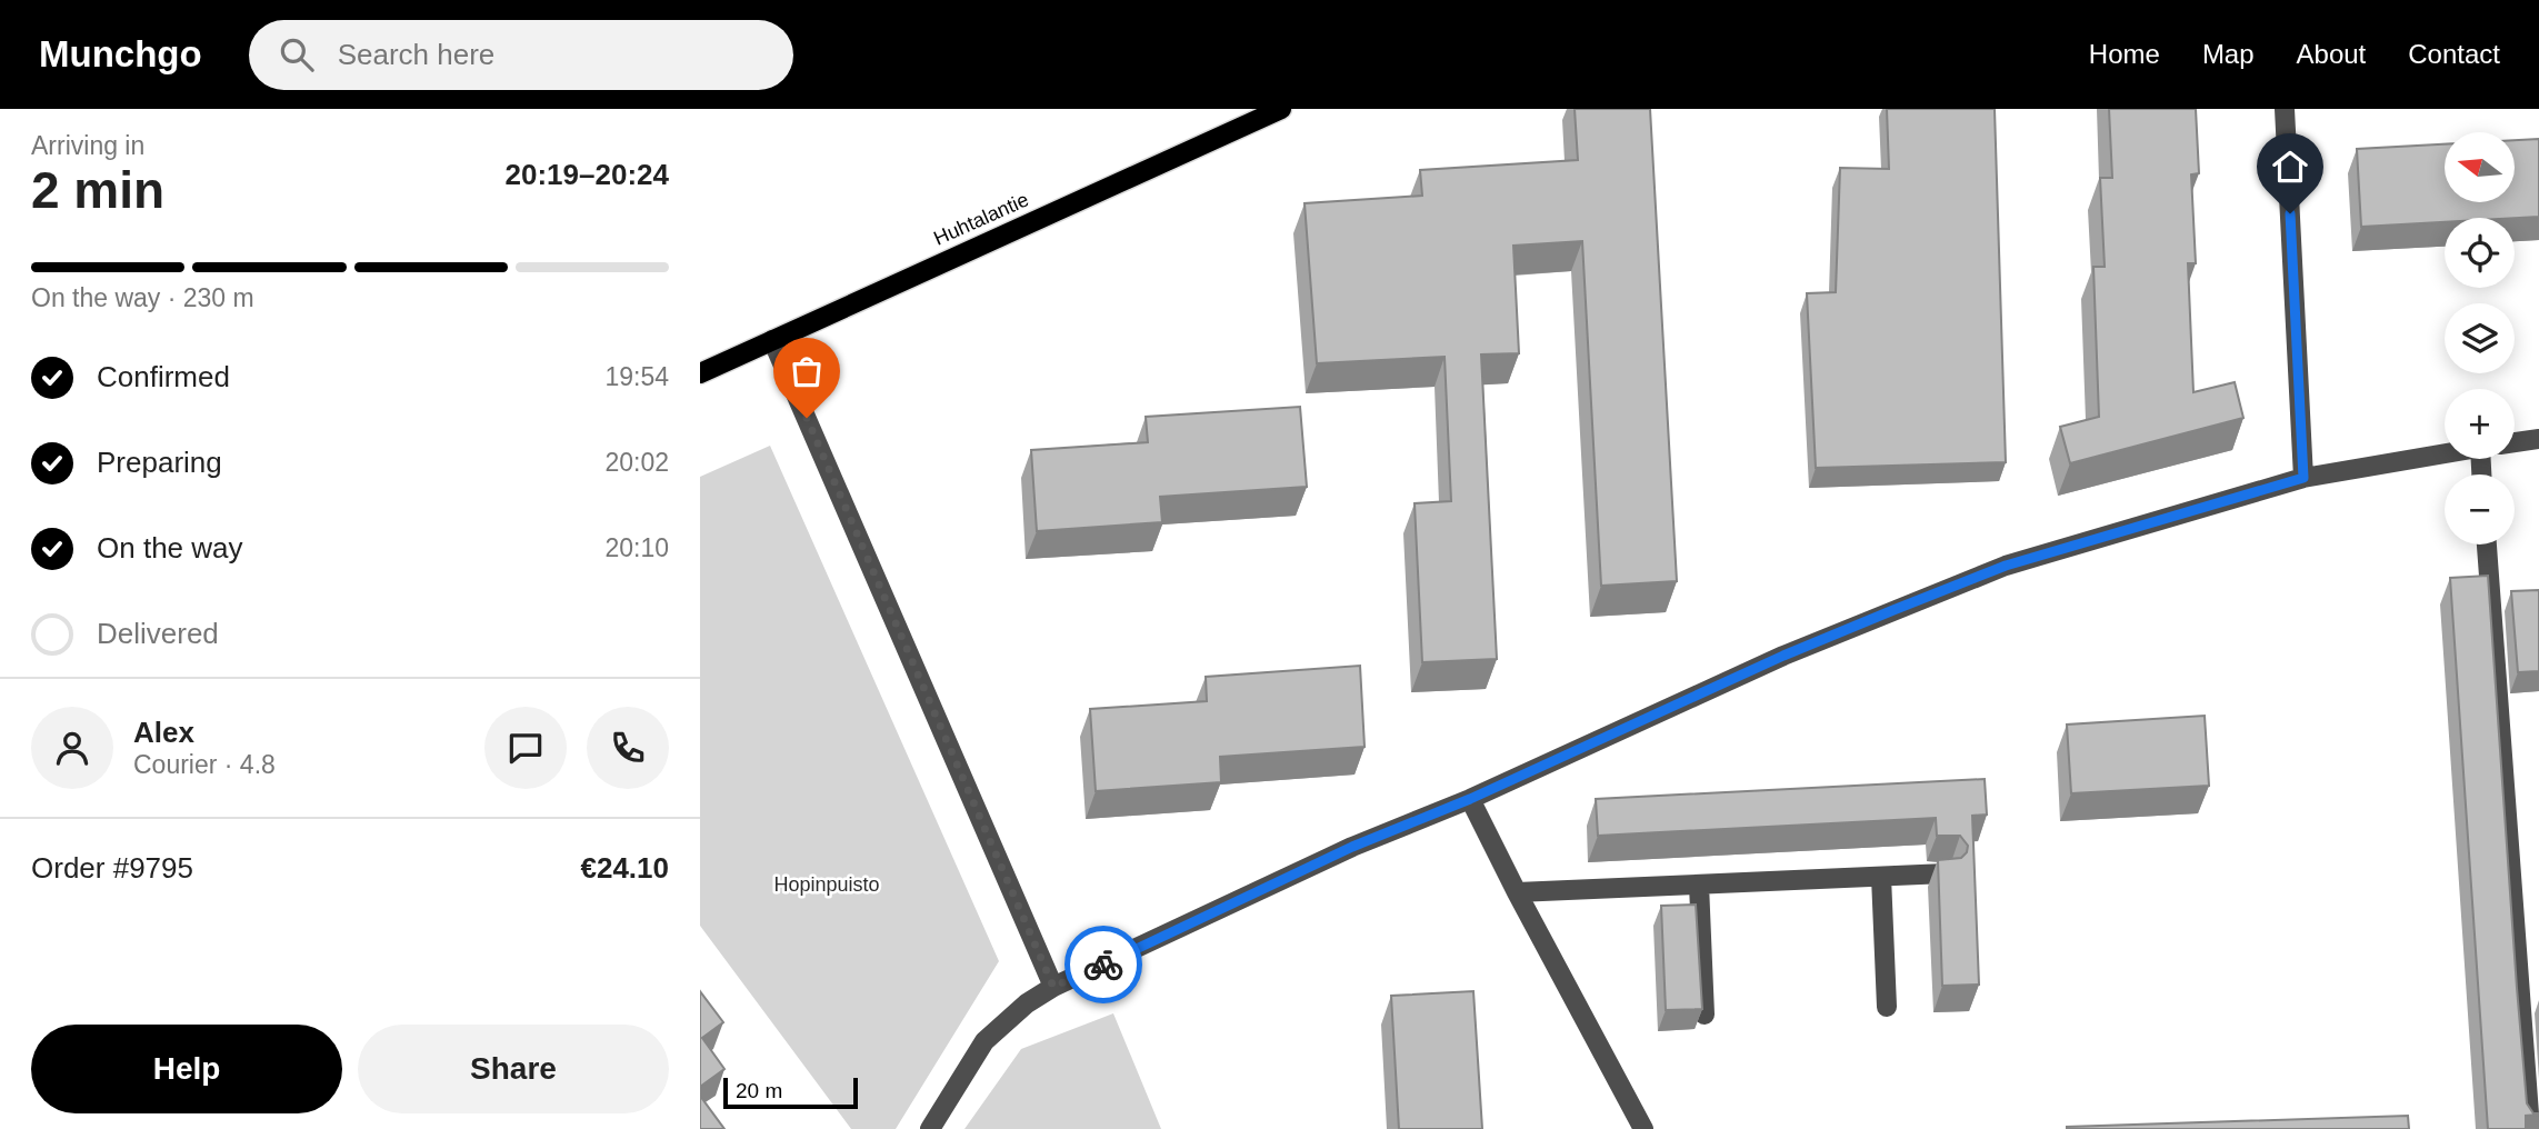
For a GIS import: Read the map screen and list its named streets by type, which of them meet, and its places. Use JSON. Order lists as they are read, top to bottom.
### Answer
{
  "streets": {
    "main road": ["Huhtalantie"]
  },
  "parks": ["Hopinpuisto"],
  "scale_bar": "20 m",
  "north": "left",
  "page": {
    "header": "Munchgo",
    "search": "Search here",
    "nav": [
      "Home",
      "Map",
      "About",
      "Contact"
    ],
    "heading": ["2 min", "Arriving in", "20:19–20:24"],
    "panel": [
      "Alex",
      "Courier · 4.8",
      "Order #9795",
      "€24.10"
    ],
    "map_buttons": ["+", "−"],
    "bar": "On the way · 230 m",
    "list": [
      ["Confirmed", "19:54"],
      ["Preparing", "20:02"],
      ["On the way", "20:10"],
      "Delivered"
    ],
    "buttons": ["Help", "Share"],
    "scale": "20 m"
  }
}
